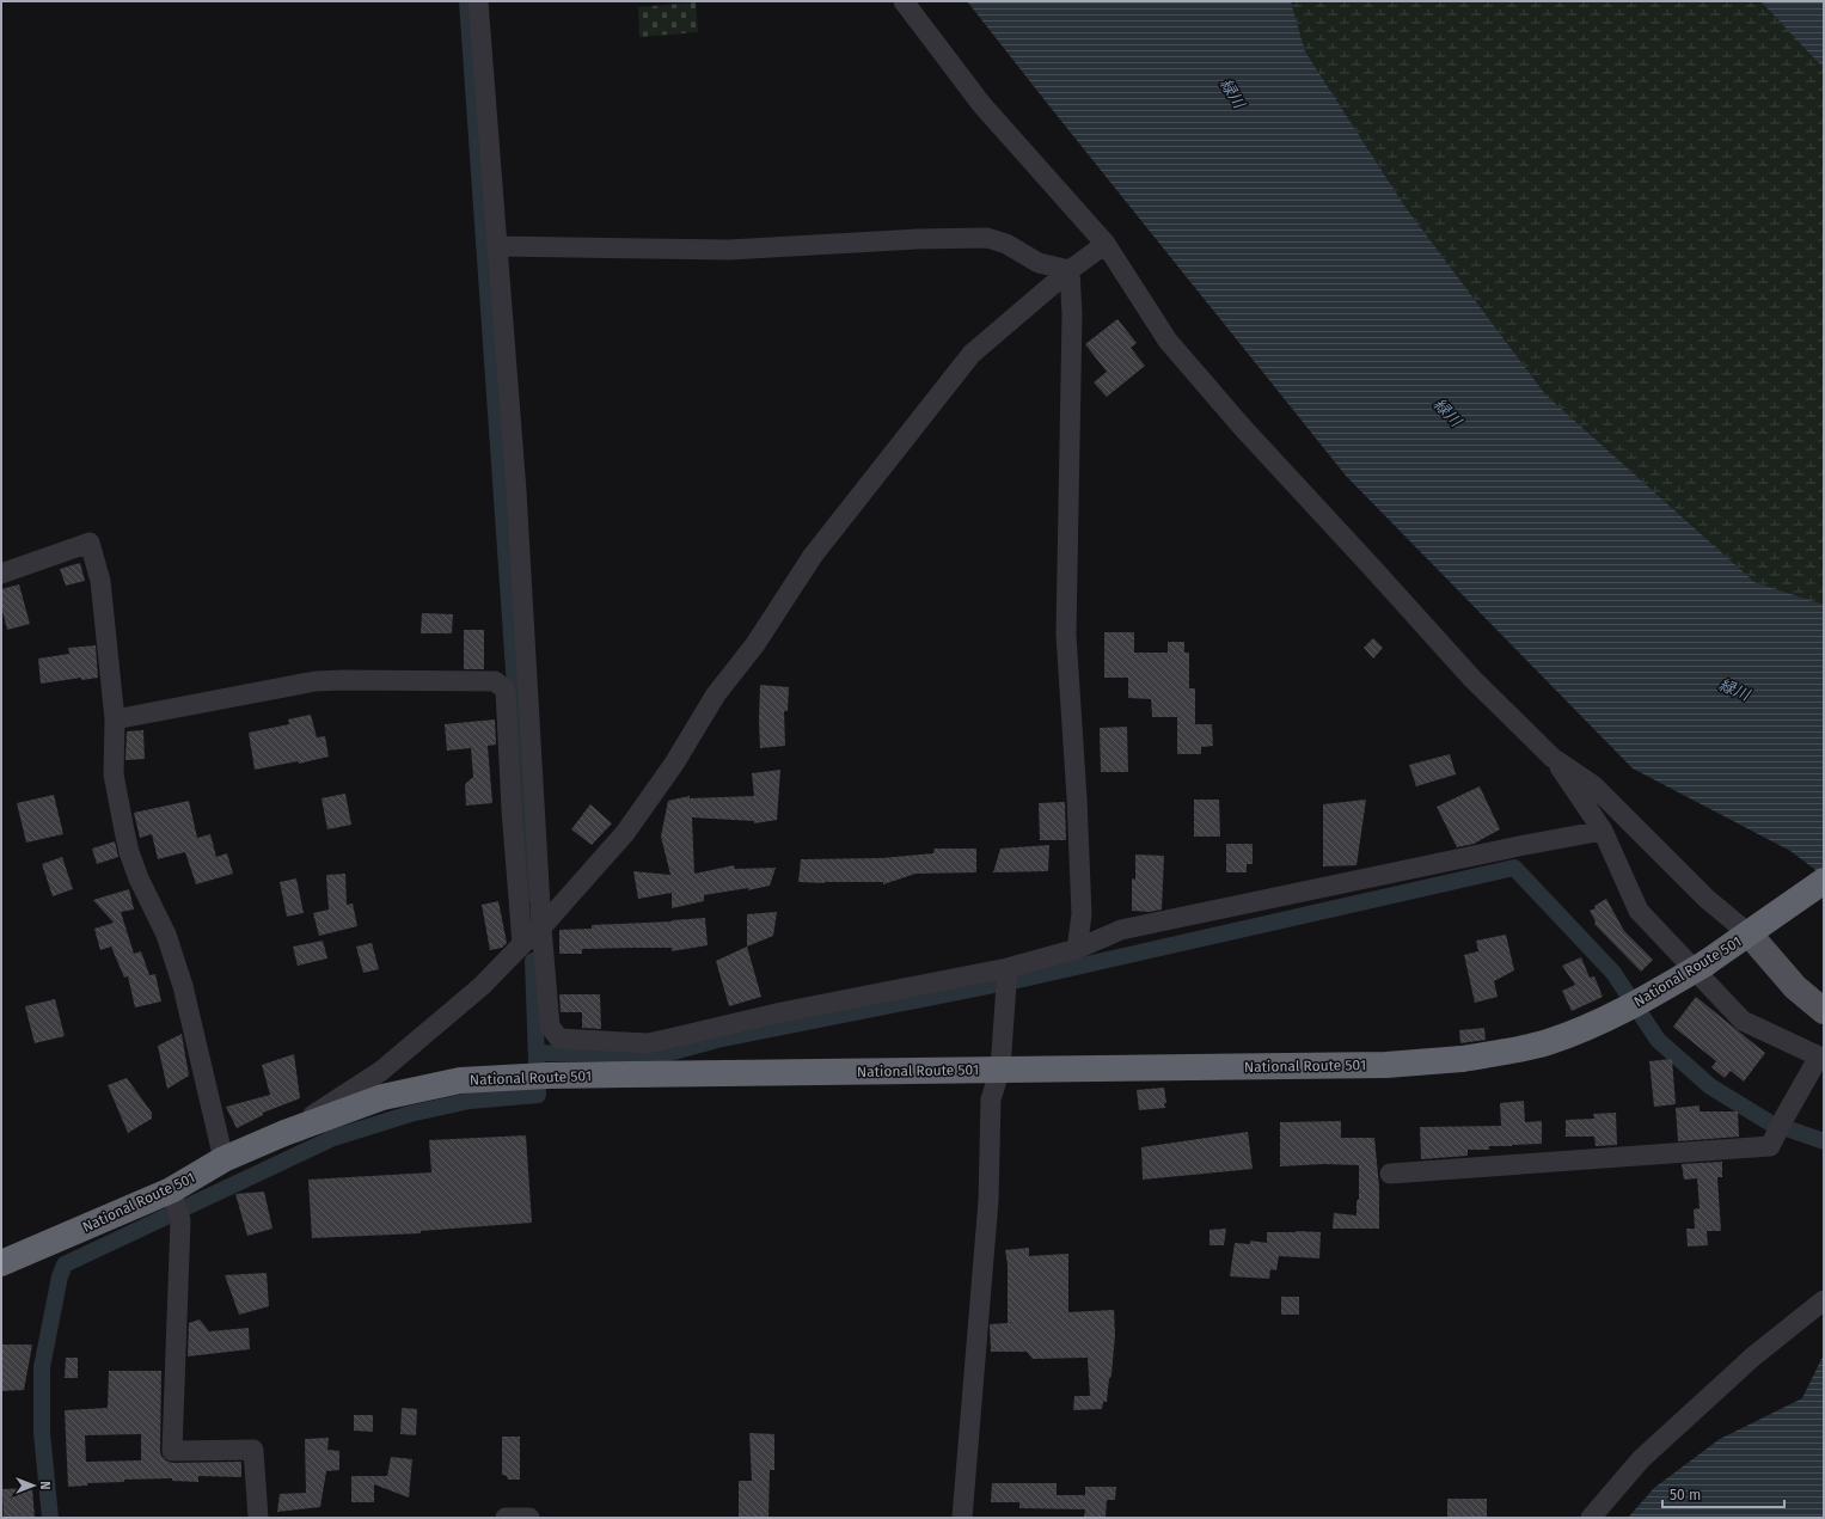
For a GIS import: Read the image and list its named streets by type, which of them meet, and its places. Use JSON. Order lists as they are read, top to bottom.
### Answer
{
  "streets": {
    "highway": ["National Route 501"]
  },
  "water": ["緑川"],
  "scale_bar": "50 m",
  "north": "right"
}
